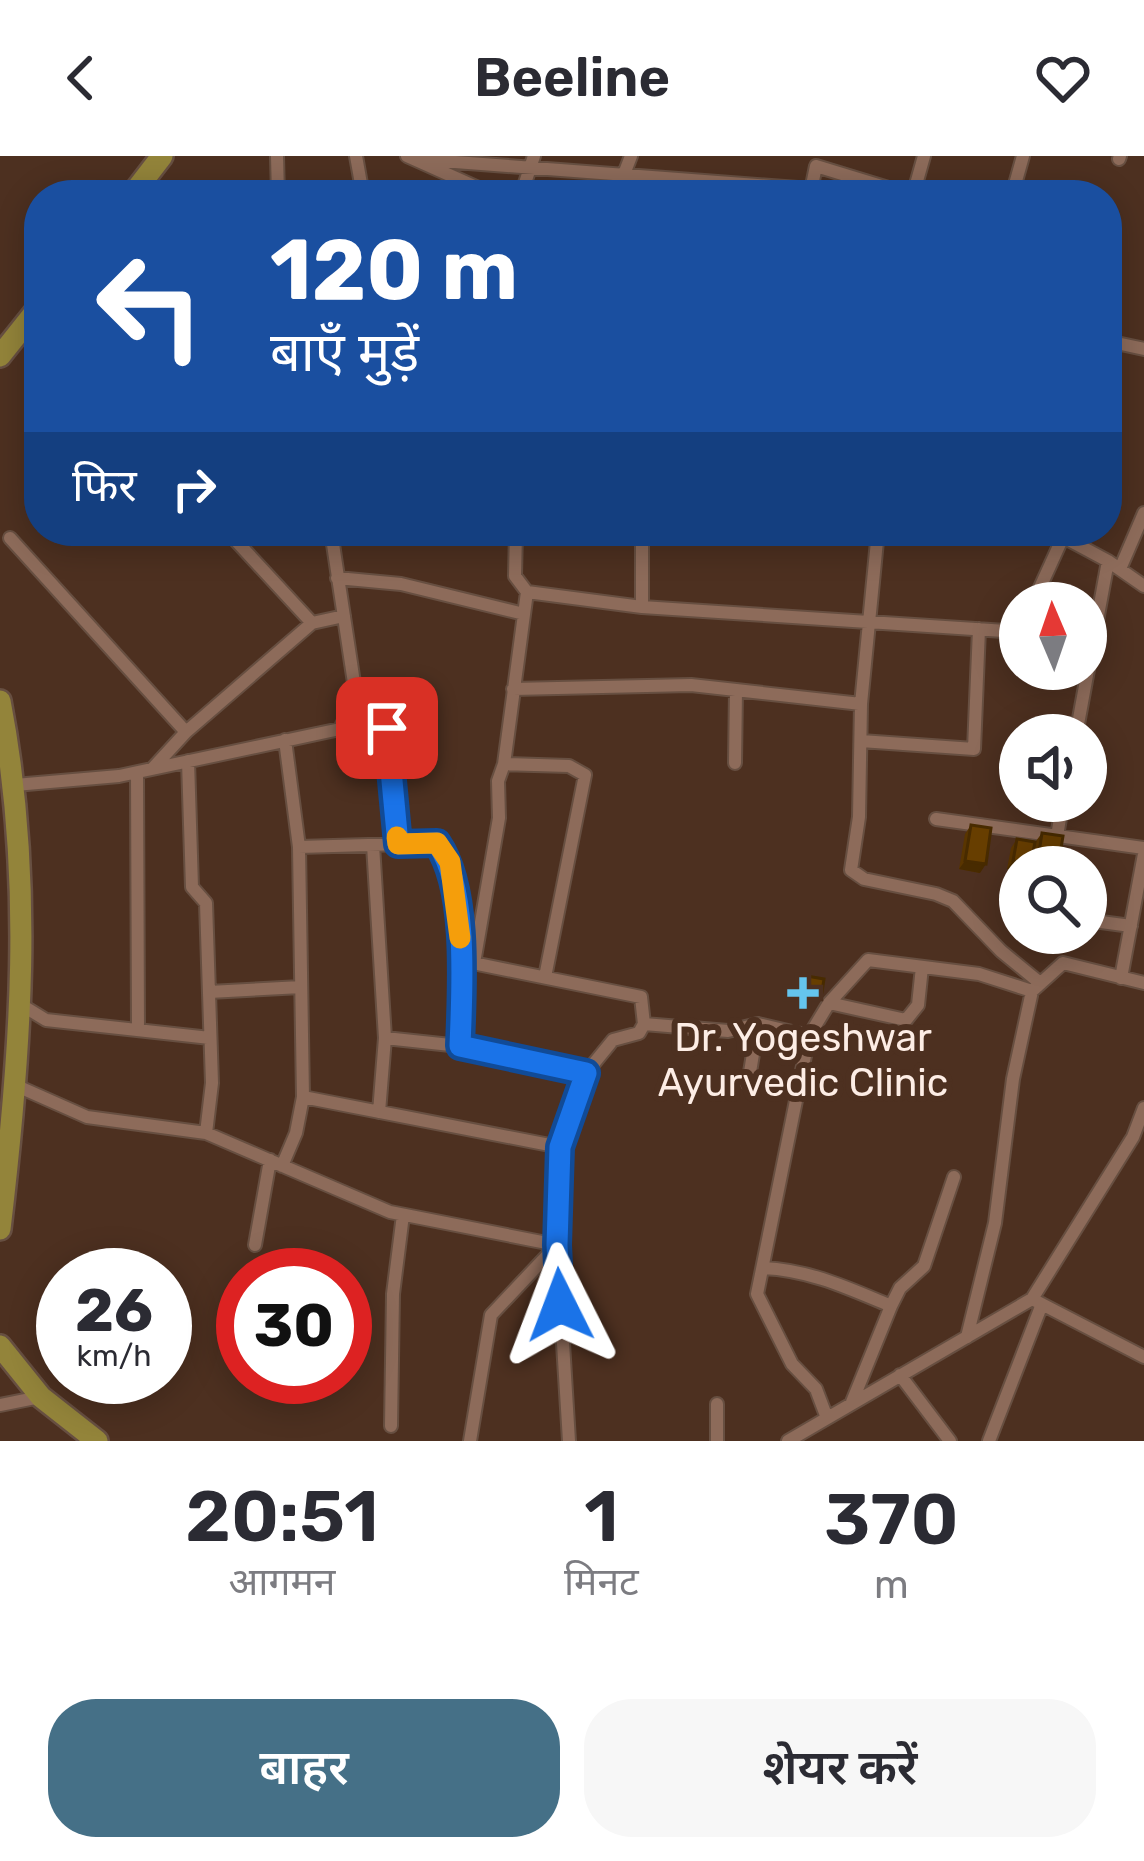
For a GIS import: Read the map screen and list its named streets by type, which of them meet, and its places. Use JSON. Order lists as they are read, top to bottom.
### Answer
{
  "places": {
    "health": ["Dr. Yogeshwar Ayurvedic Clinic"]
  },
  "north": "top",
  "page": {
    "header": "Beeline",
    "turn": ["120 m", "बाएँ मुड़ें"],
    "then": "फिर",
    "speed": "26 km/h",
    "limit": "30",
    "eta": [
      "20:51",
      "आगमन",
      "1",
      "मिनट",
      "370",
      "m"
    ],
    "buttons": ["बाहर", "शेयर करें"]
  }
}
